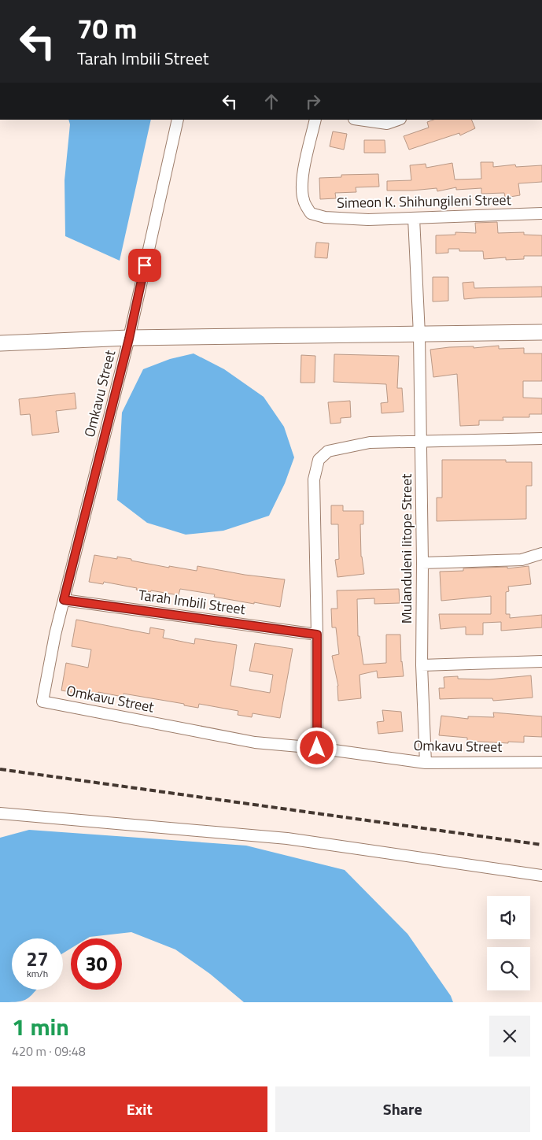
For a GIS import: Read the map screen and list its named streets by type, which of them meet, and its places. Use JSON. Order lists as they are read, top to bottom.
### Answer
{
  "streets": {
    "street": [
      "Simeon K. Shihungileni Street",
      "Omkavu Street",
      "Mulanduleni Iitope Street",
      "Tarah Imbili Street"
    ]
  },
  "crossings": [
    ["Simeon K. Shihungileni Street", "Mulanduleni Iitope Street"],
    ["Omkavu Street", "Mulanduleni Iitope Street"],
    ["Omkavu Street", "Tarah Imbili Street"]
  ],
  "page": {
    "turn": ["70 m", "Tarah Imbili Street"],
    "speed": "27 km/h",
    "limit": "30",
    "heading": ["1 min", "420 m · 09:48"],
    "buttons": ["Exit", "Share"]
  }
}
